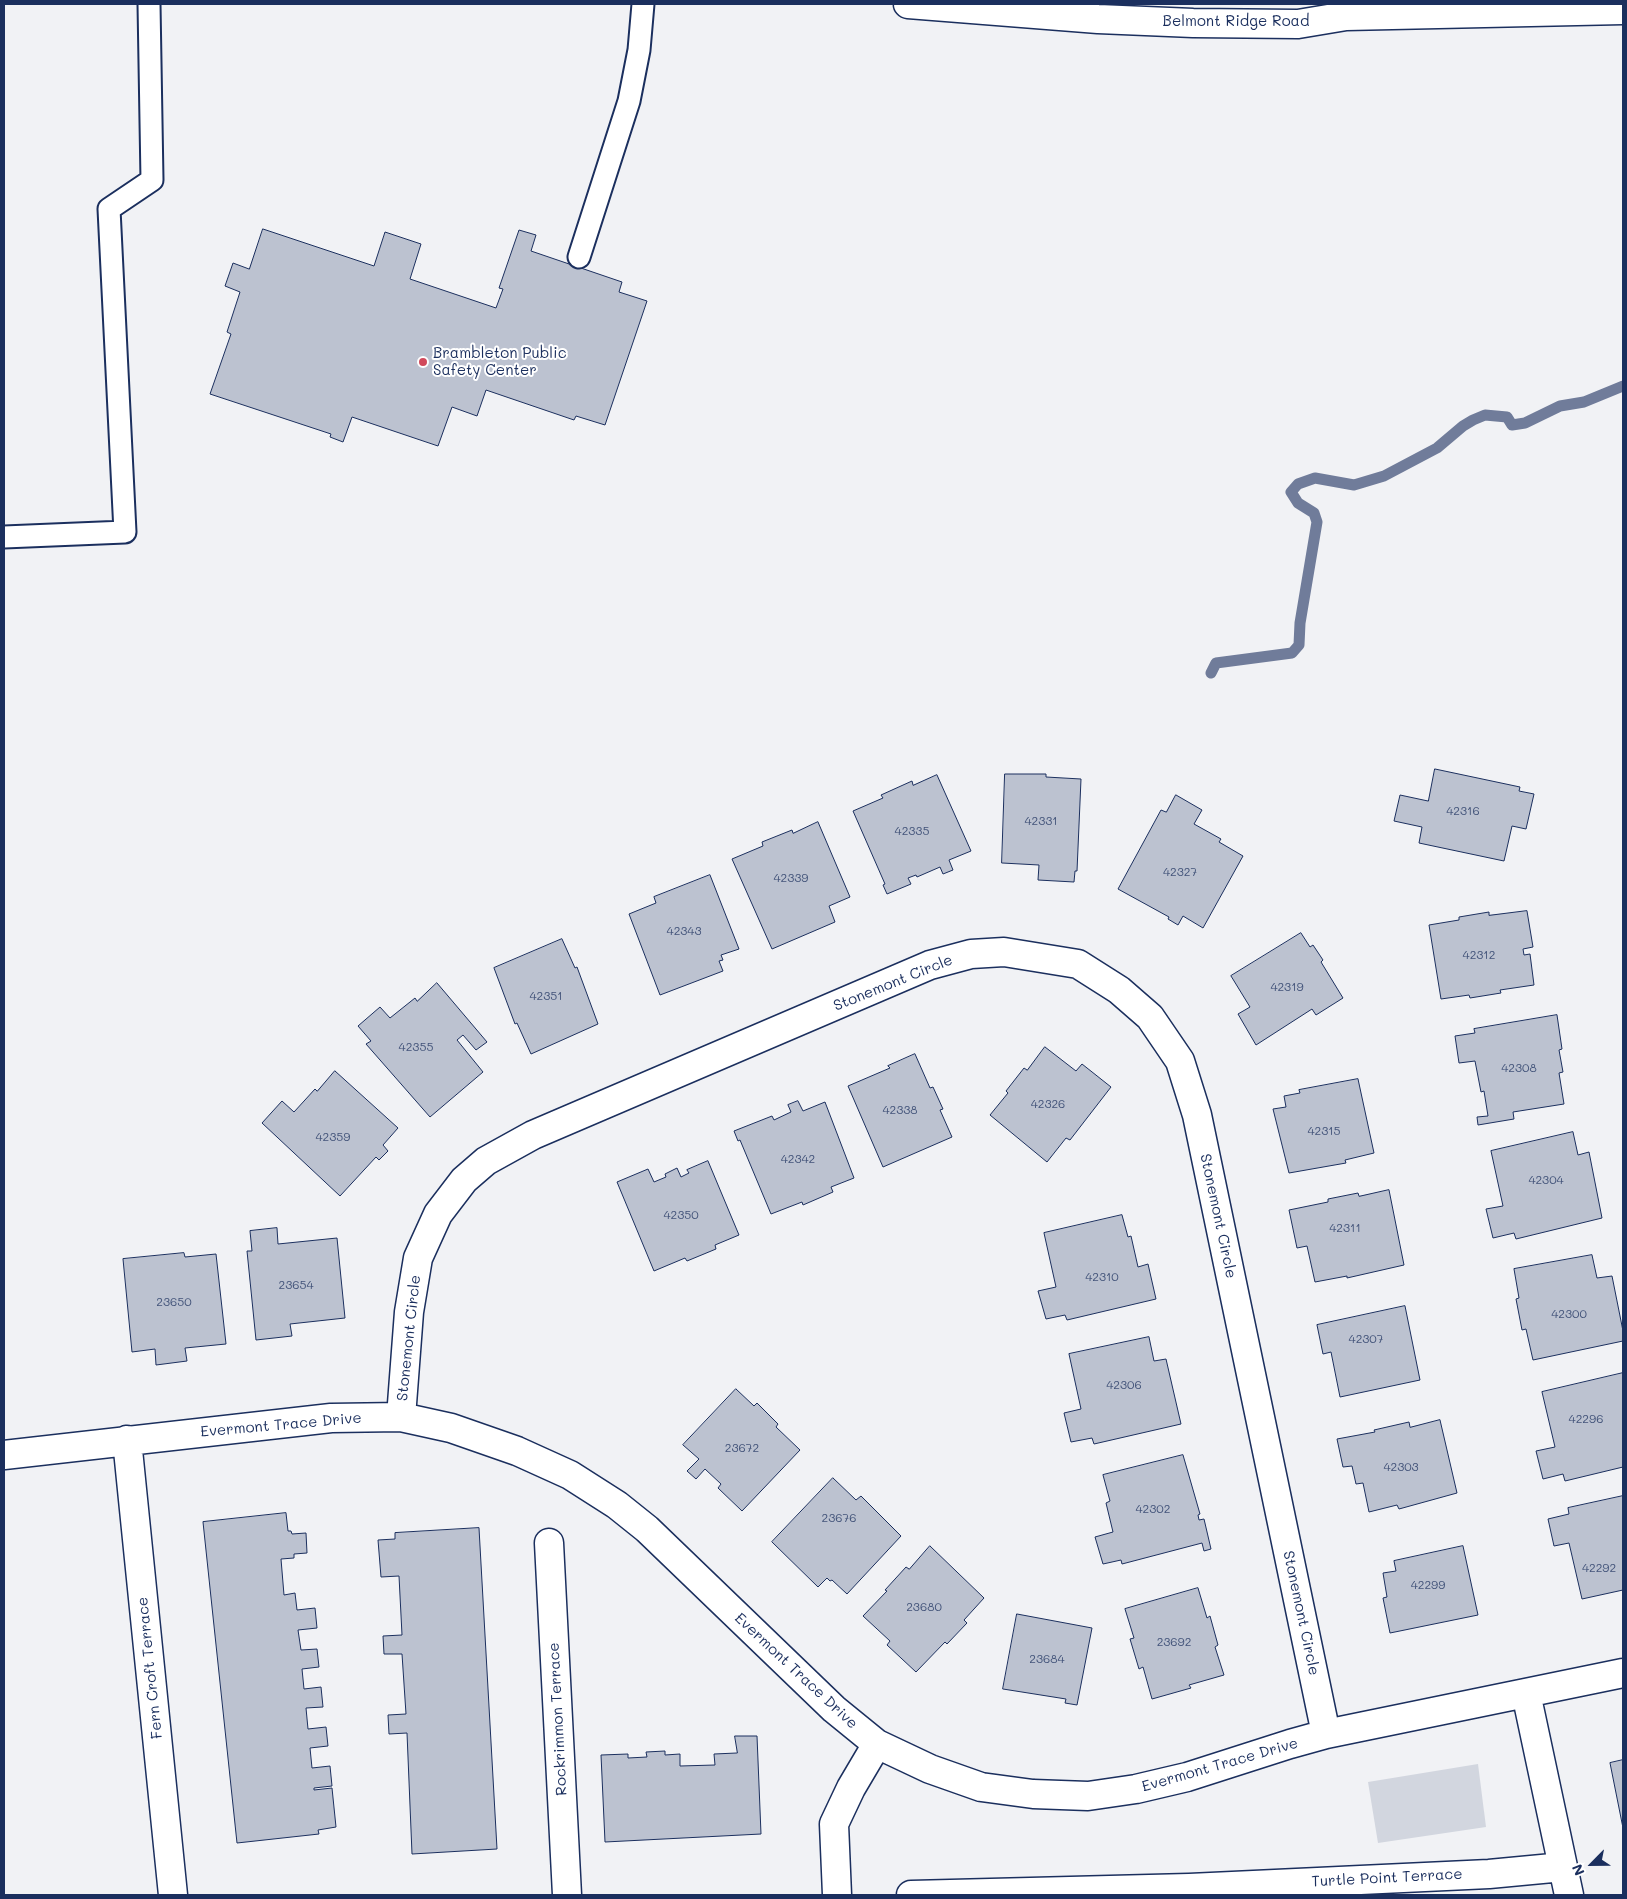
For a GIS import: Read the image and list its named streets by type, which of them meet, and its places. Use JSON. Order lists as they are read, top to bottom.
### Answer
{
  "streets": {
    "street": [
      "Belmont Ridge Road",
      "Stonemont Circle",
      "Evermont Trace Drive",
      "Fern Croft Terrace",
      "Rockrimmon Terrace",
      "Turtle Point Terrace"
    ]
  },
  "crossings": [
    ["Stonemont Circle", "Evermont Trace Drive"],
    ["Evermont Trace Drive", "Fern Croft Terrace"]
  ],
  "places": ["Brambleton Public Safety Center"],
  "house_numbers": [
    "42316",
    "42331",
    "42335",
    "42327",
    "42339",
    "42343",
    "42312",
    "42319",
    "42351",
    "42355",
    "42308",
    "42326",
    "42338",
    "42315",
    "42359",
    "42342",
    "42304",
    "42350",
    "42311",
    "42310",
    "23654",
    "23650",
    "42300",
    "42307",
    "42306",
    "42296",
    "23672",
    "42303",
    "42302",
    "23676",
    "42292",
    "42299",
    "23680",
    "23692",
    "23684"
  ],
  "north": "bottom left"
}
